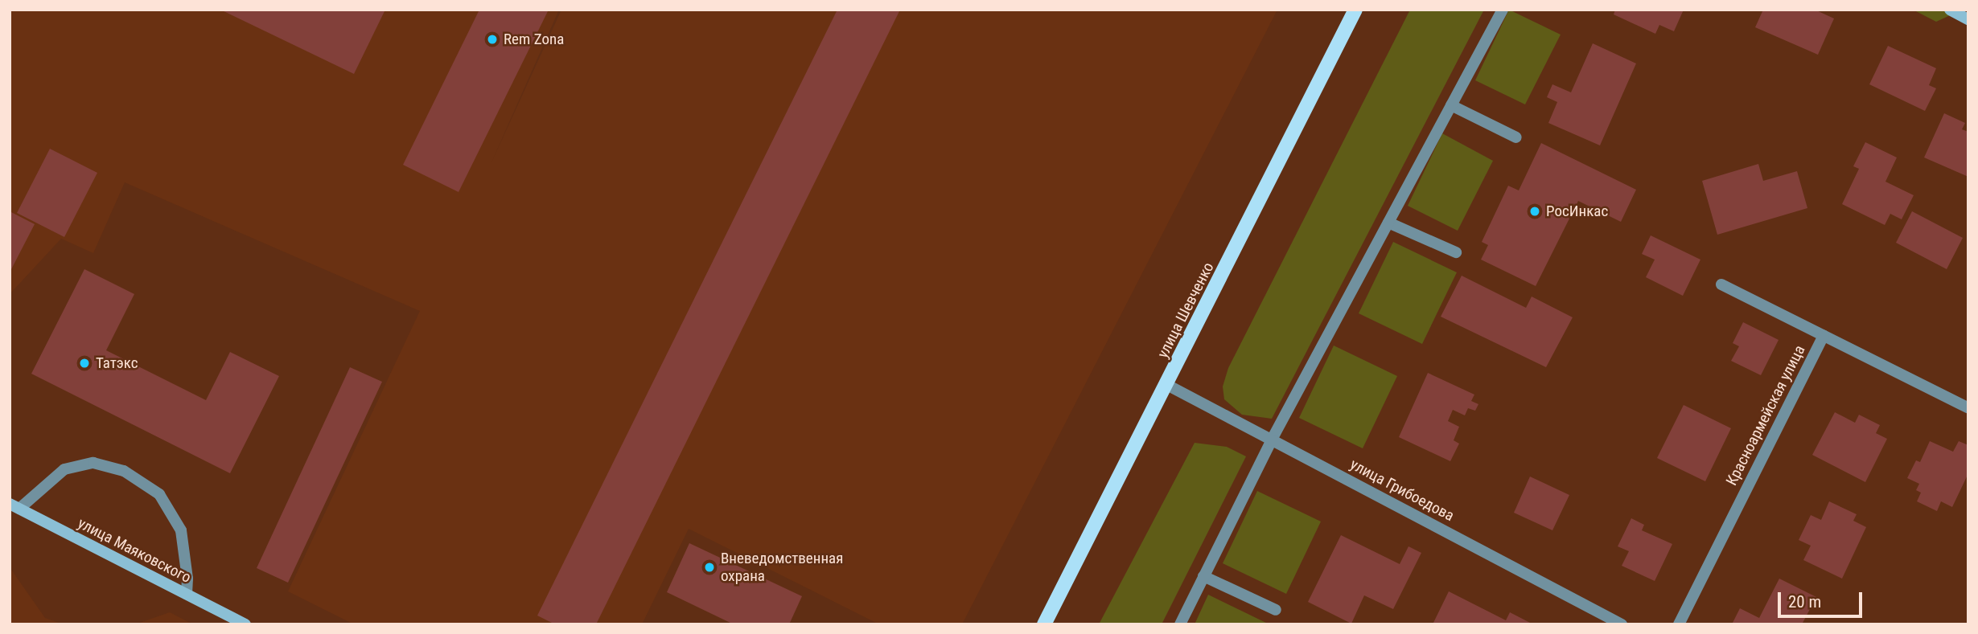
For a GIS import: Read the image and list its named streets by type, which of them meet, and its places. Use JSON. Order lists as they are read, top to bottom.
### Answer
{
  "streets": {
    "main road": ["улица Шевченко"],
    "street": ["Красноармейская улица", "улица Грибоедова", "улица Маяковского"]
  },
  "crossings": [
    ["улица Шевченко", "улица Грибоедова"]
  ],
  "places": [
    "Rem Zona",
    "РосИнкас",
    "Татэкс",
    "Вневедомственная охрана"
  ],
  "scale_bar": "20 m"
}
